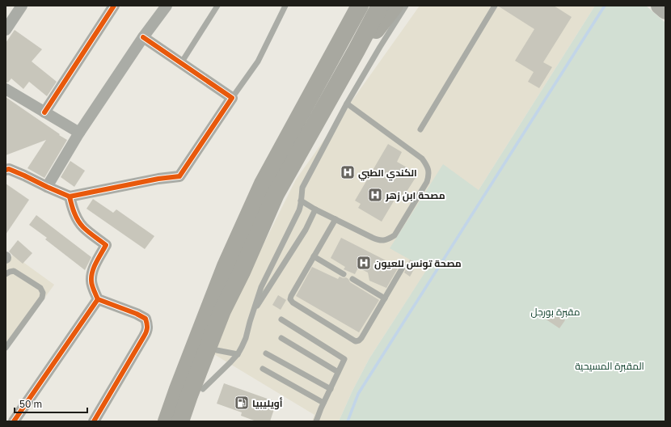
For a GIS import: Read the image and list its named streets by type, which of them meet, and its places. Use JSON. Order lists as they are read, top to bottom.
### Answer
{
  "parks": ["مقبرة بورجل", "المقبرة المسيحية"],
  "places": {
    "hospital": ["الكندي الطبي", "مصحة ابن زهر", "مصحة تونس للعيون"],
    "fuel station": ["أويليبيا"]
  },
  "scale_bar": "50 m"
}
